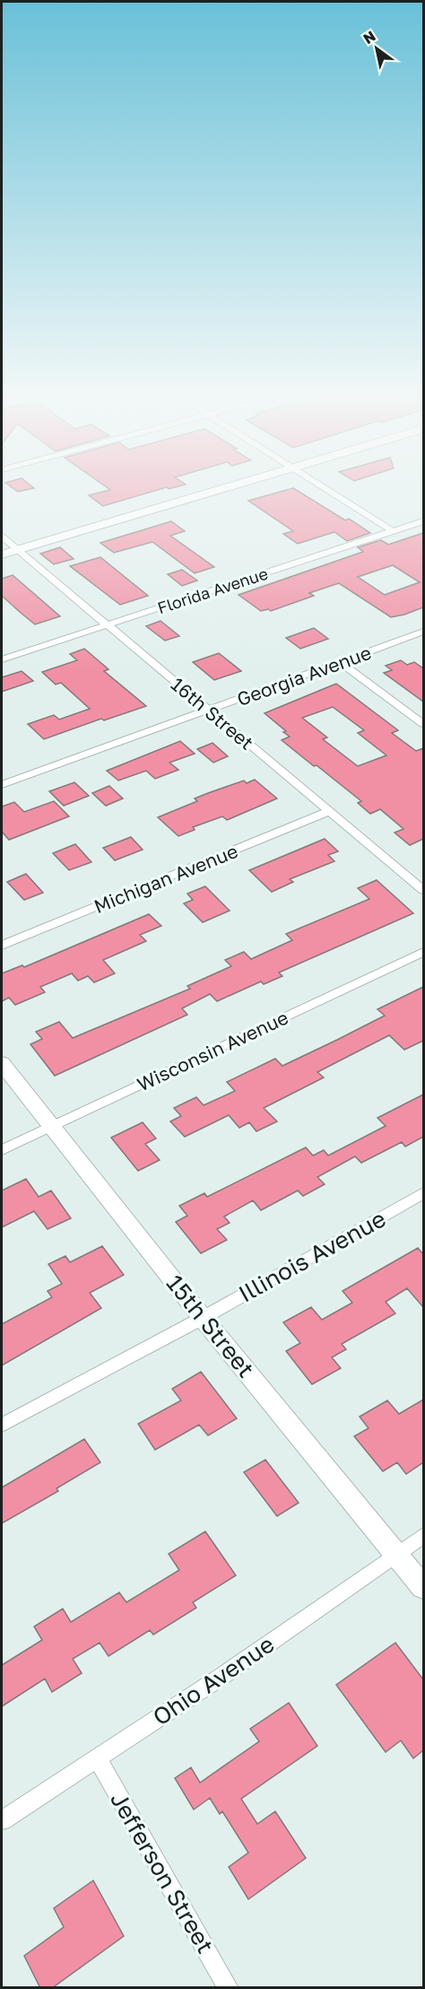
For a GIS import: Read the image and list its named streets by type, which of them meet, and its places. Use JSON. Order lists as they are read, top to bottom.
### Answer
{
  "streets": {
    "main road": ["15th Street"],
    "street": [
      "Florida Avenue",
      "Georgia Avenue",
      "16th Street",
      "Michigan Avenue",
      "Wisconsin Avenue",
      "Illinois Avenue",
      "Ohio Avenue",
      "Jefferson Street"
    ]
  },
  "crossings": [
    ["Florida Avenue", "16th Street"],
    ["Georgia Avenue", "16th Street"],
    ["16th Street", "Michigan Avenue"],
    ["Wisconsin Avenue", "15th Street"],
    ["Illinois Avenue", "15th Street"],
    ["15th Street", "Ohio Avenue"],
    ["Ohio Avenue", "Jefferson Street"]
  ],
  "north": "top left"
}
